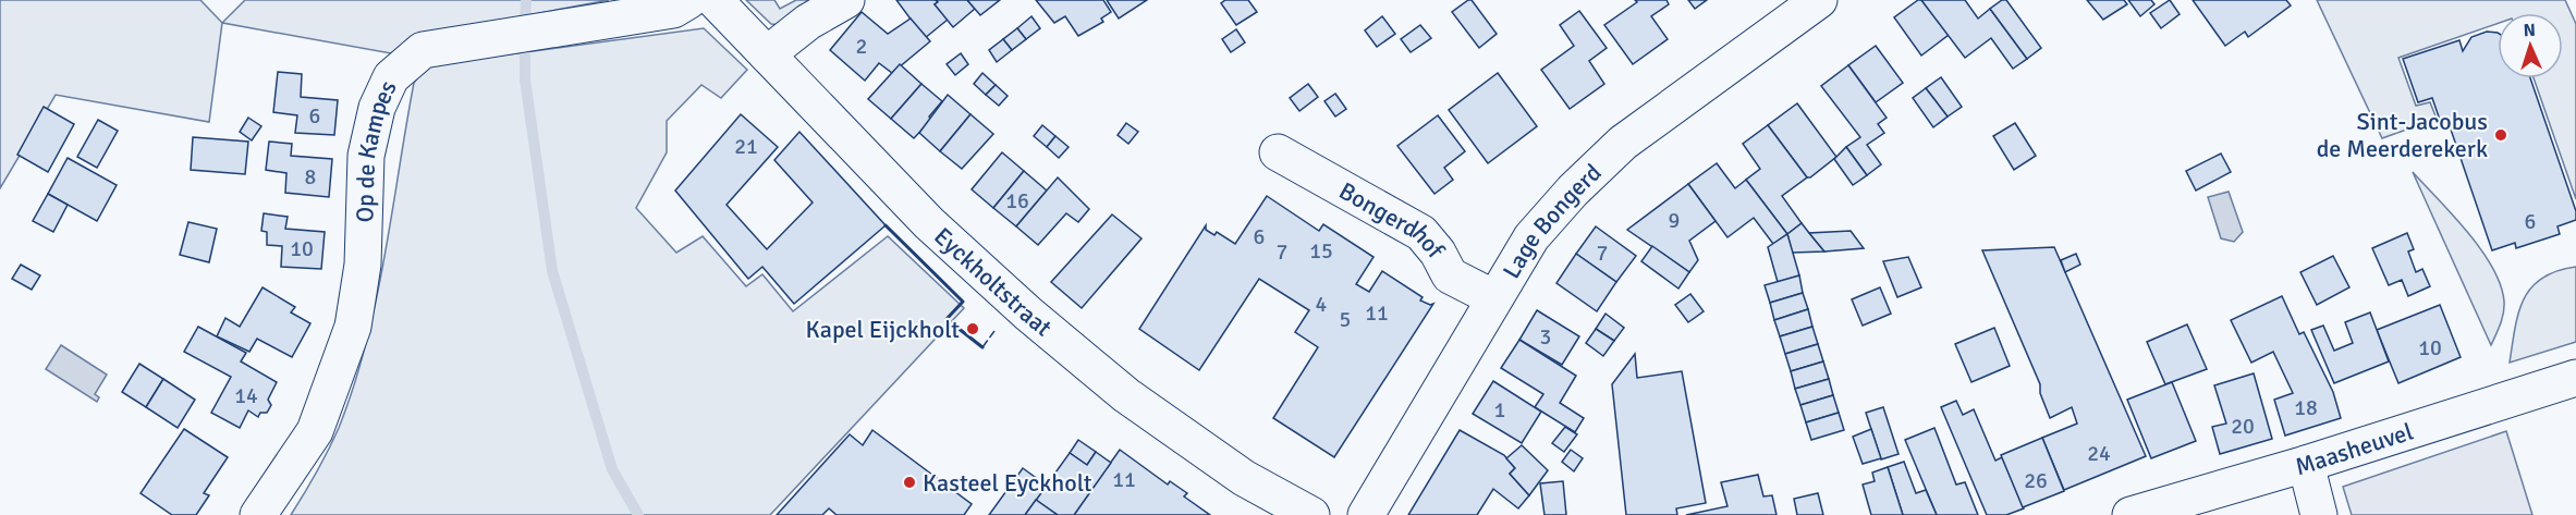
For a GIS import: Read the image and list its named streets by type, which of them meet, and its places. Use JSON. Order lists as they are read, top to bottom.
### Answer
{
  "streets": {
    "street": [
      "Op de Kampes",
      "Bongerdhof",
      "Lage Bongerd",
      "Eyckholtstraat",
      "Maasheuvel"
    ]
  },
  "crossings": [
    ["Bongerdhof", "Lage Bongerd"]
  ],
  "places": ["Sint-Jacobus de Meerderekerk", "Kapel Eijckholt", "Kasteel Eyckholt"],
  "house_numbers": [
    "2",
    "6",
    "21",
    "8",
    "16",
    "9",
    "6",
    "6",
    "10",
    "15",
    "7",
    "7",
    "4",
    "11",
    "5",
    "3",
    "10",
    "14",
    "18",
    "1",
    "20",
    "24",
    "11",
    "26"
  ],
  "north": "top"
}
